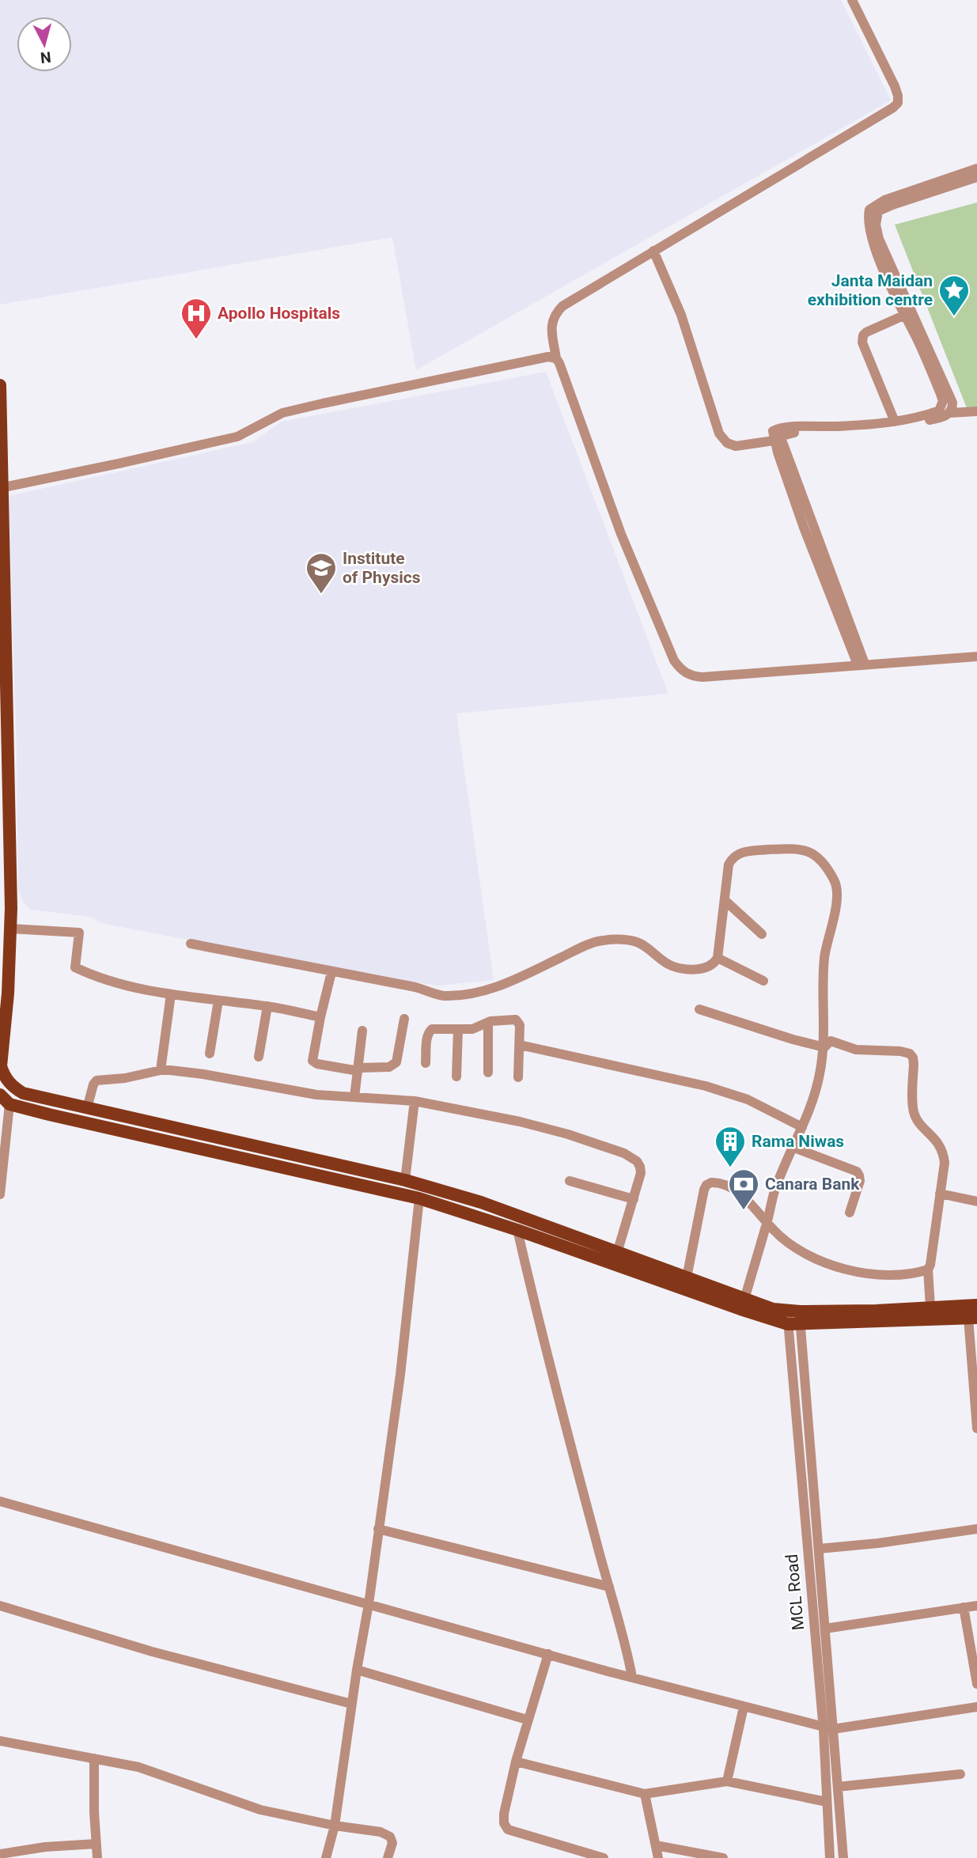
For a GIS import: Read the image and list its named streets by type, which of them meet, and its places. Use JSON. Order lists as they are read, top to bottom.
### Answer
{
  "streets": {
    "street": ["MCL Road"]
  },
  "places": {
    "place": ["Janta Maidan exhibition centre"],
    "hospital": ["Apollo Hospitals"],
    "school or university": ["Institute of Physics"],
    "building": ["Rama Niwas"],
    "bank": ["Canara Bank"]
  },
  "north": "bottom"
}
